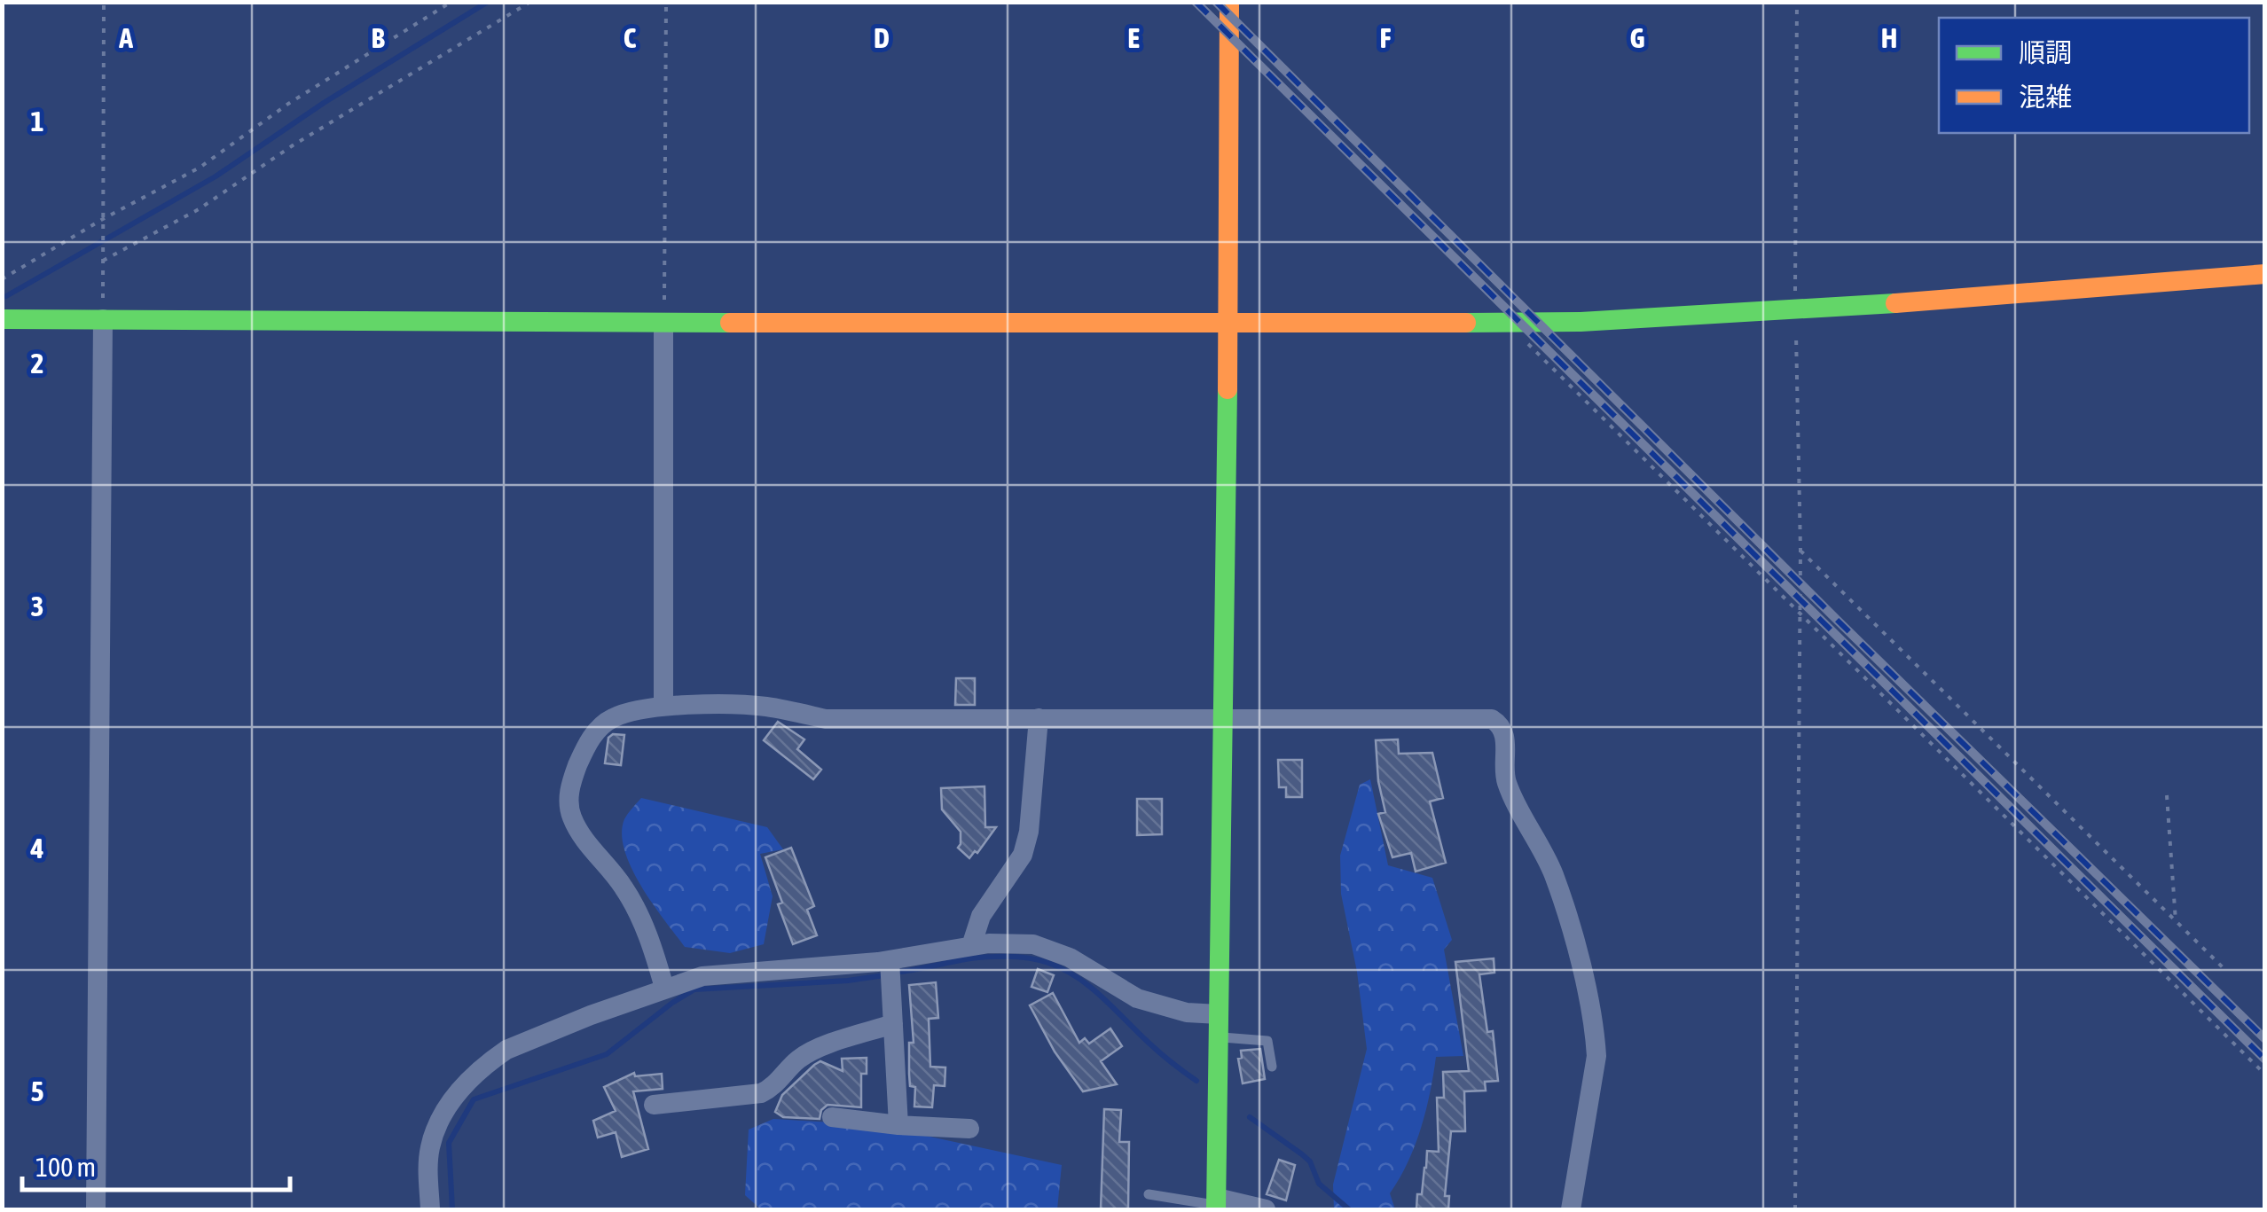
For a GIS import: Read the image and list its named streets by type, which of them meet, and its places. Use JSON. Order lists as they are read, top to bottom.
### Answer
{
  "legend": ["順調", "混雑"],
  "scale_bar": "100 m",
  "grid": {
    "columns": [
      "A",
      "B",
      "C",
      "D",
      "E",
      "F",
      "G",
      "H"
    ],
    "rows": [
      "1",
      "2",
      "3",
      "4",
      "5"
    ]
  }
}
